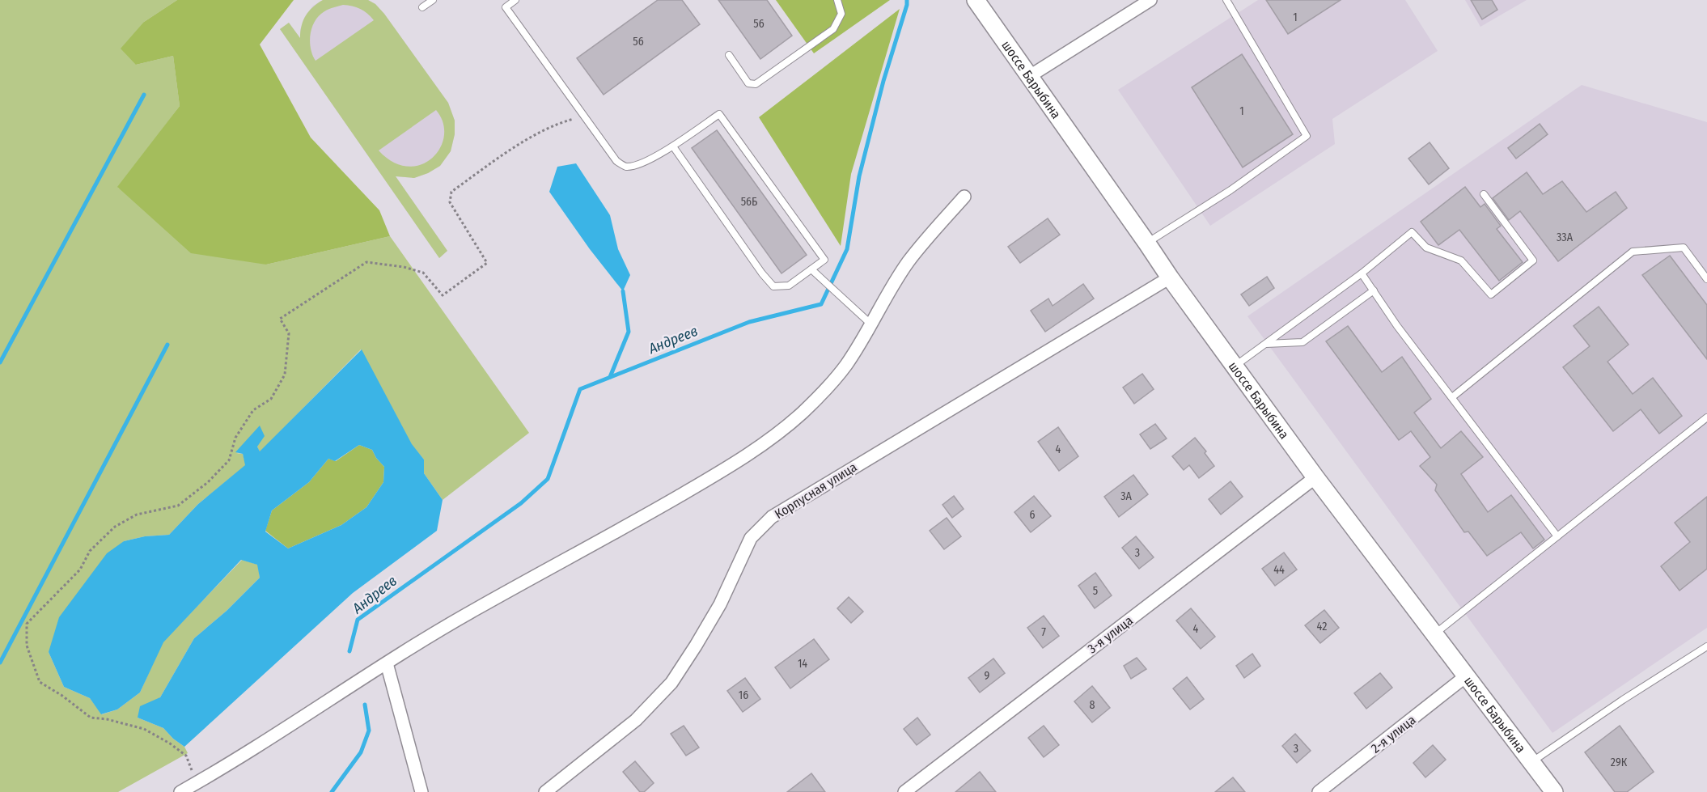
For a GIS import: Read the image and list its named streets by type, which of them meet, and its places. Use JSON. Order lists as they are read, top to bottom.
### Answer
{
  "streets": {
    "main road": ["шоссе Барыбина"],
    "street": ["Корпусная улица", "3-я улица", "2-я улица"]
  },
  "crossings": [
    ["шоссе Барыбина", "Корпусная улица"],
    ["шоссе Барыбина", "3-я улица"],
    ["шоссе Барыбина", "2-я улица"]
  ],
  "water": ["Андреев"],
  "house_numbers": [
    "1",
    "56",
    "56",
    "1",
    "56Б",
    "33А",
    "4",
    "3А",
    "6",
    "3",
    "44",
    "5",
    "42",
    "4",
    "7",
    "14",
    "9",
    "16",
    "8",
    "3",
    "29К"
  ]
}
